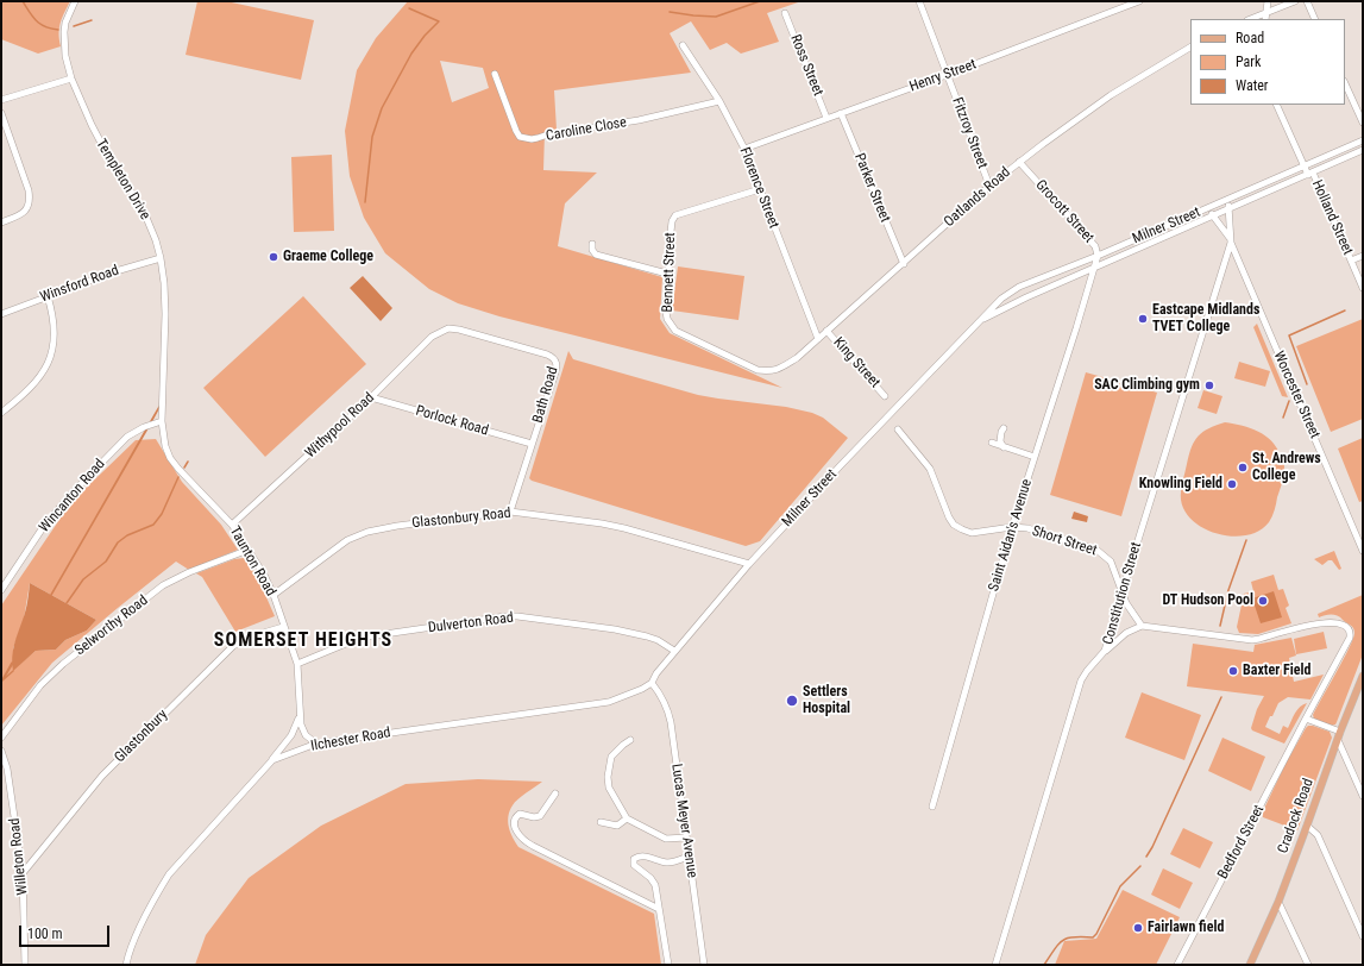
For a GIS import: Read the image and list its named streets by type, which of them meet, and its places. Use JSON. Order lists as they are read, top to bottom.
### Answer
{
  "streets": {
    "main road": ["Cradock Road"],
    "street": [
      "Ross Street",
      "Henry Street",
      "Caroline Close",
      "Fitzroy Street",
      "Templeton Drive",
      "Florence Street",
      "Parker Street",
      "Oatlands Road",
      "Grocott Street",
      "Holland Street",
      "Milner Street",
      "Bennett Street",
      "Winsford Road",
      "King Street",
      "Bath Road",
      "Worcester Street",
      "Porlock Road",
      "Withypool Road",
      "Wincanton Road",
      "Glastonbury Road",
      "Saint Aidan's Avenue",
      "Short Street",
      "Taunton Road",
      "Constitution Street",
      "Dulverton Road",
      "Selworthy Road",
      "Glastonbury",
      "Ilchester Road",
      "Lucas Meyer Avenue",
      "Bedford Street",
      "Willeton Road"
    ]
  },
  "crossings": [
    ["Ross Street", "Henry Street"],
    ["Henry Street", "Fitzroy Street"],
    ["Henry Street", "Florence Street"],
    ["Henry Street", "Parker Street"],
    ["Caroline Close", "Florence Street"],
    ["Fitzroy Street", "Oatlands Road"],
    ["Templeton Drive", "Winsford Road"],
    ["Templeton Drive", "Wincanton Road"],
    ["Templeton Drive", "Taunton Road"],
    ["Florence Street", "Oatlands Road"],
    ["Florence Street", "Bennett Street"],
    ["Parker Street", "Oatlands Road"],
    ["Oatlands Road", "Grocott Street"],
    ["Oatlands Road", "Bennett Street"],
    ["Oatlands Road", "King Street"],
    ["Grocott Street", "Milner Street"],
    ["Grocott Street", "Saint Aidan's Avenue"],
    ["Holland Street", "Milner Street"],
    ["Milner Street", "Worcester Street"],
    ["Milner Street", "Glastonbury Road"],
    ["Milner Street", "Saint Aidan's Avenue"],
    ["Milner Street", "Dulverton Road"],
    ["Milner Street", "Ilchester Road"],
    ["Milner Street", "Lucas Meyer Avenue"],
    ["Bath Road", "Porlock Road"],
    ["Bath Road", "Withypool Road"],
    ["Bath Road", "Glastonbury Road"],
    ["Worcester Street", "Constitution Street"],
    ["Porlock Road", "Withypool Road"],
    ["Withypool Road", "Taunton Road"],
    ["Wincanton Road", "Taunton Road"],
    ["Glastonbury Road", "Taunton Road"],
    ["Saint Aidan's Avenue", "Short Street"],
    ["Short Street", "Constitution Street"],
    ["Short Street", "Bedford Street"],
    ["Taunton Road", "Dulverton Road"],
    ["Taunton Road", "Selworthy Road"],
    ["Taunton Road", "Glastonbury"],
    ["Glastonbury", "Willeton Road"],
    ["Ilchester Road", "Lucas Meyer Avenue"]
  ],
  "districts": ["SOMERSET HEIGHTS"],
  "places": [
    "Graeme College",
    "Eastcape Midlands TVET College",
    "SAC Climbing gym",
    "St. Andrews College",
    "Knowling Field",
    "DT Hudson Pool",
    "Baxter Field",
    "Settlers Hospital",
    "Fairlawn field"
  ],
  "legend": ["Road", "Park", "Water"],
  "scale_bar": "100 m"
}
